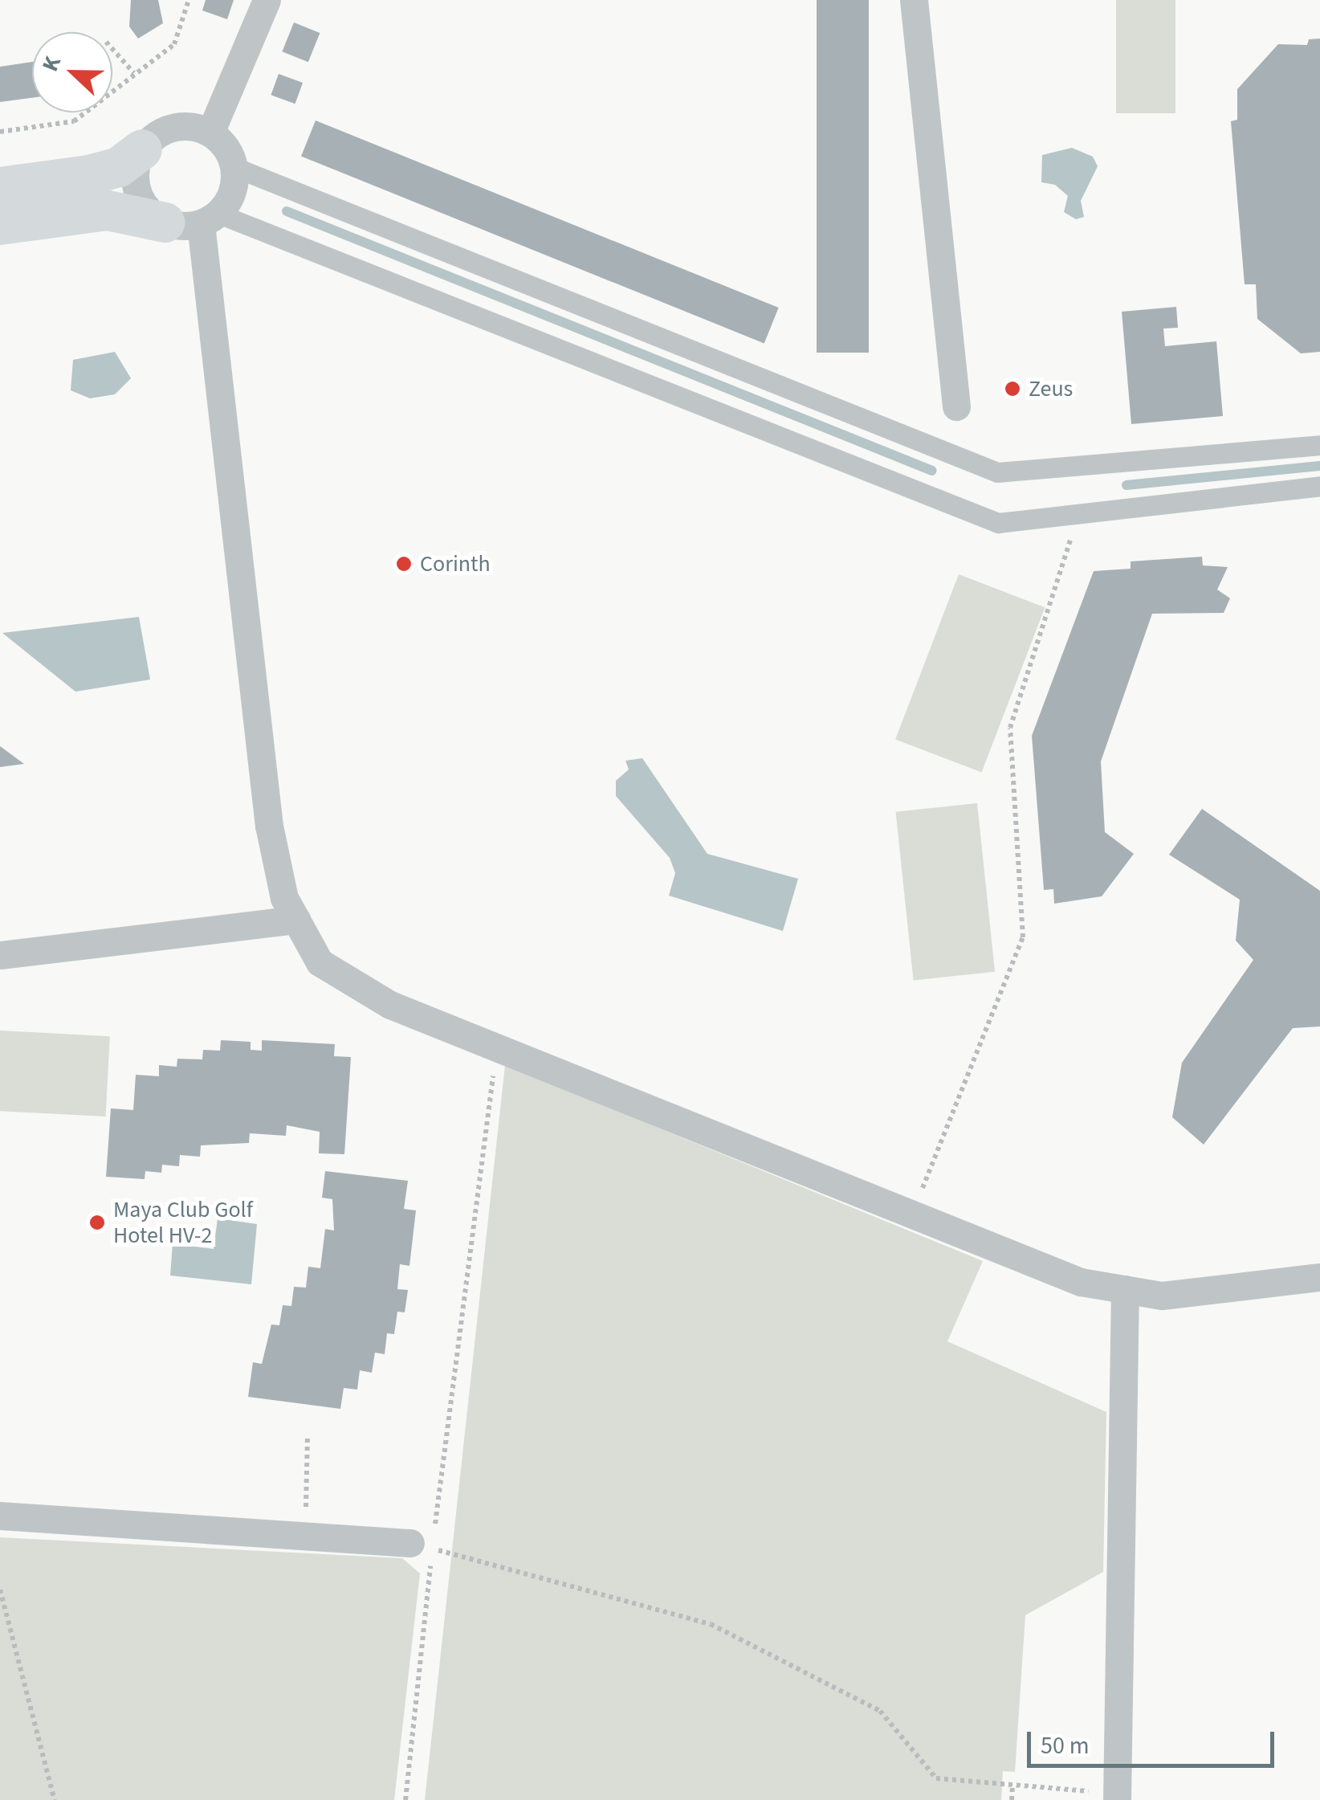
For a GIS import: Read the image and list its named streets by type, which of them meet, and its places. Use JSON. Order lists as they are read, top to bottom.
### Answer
{
  "places": ["Zeus", "Corinth", "Maya Club Golf Hotel HV-2"],
  "scale_bar": "50 m",
  "north": "left"
}
